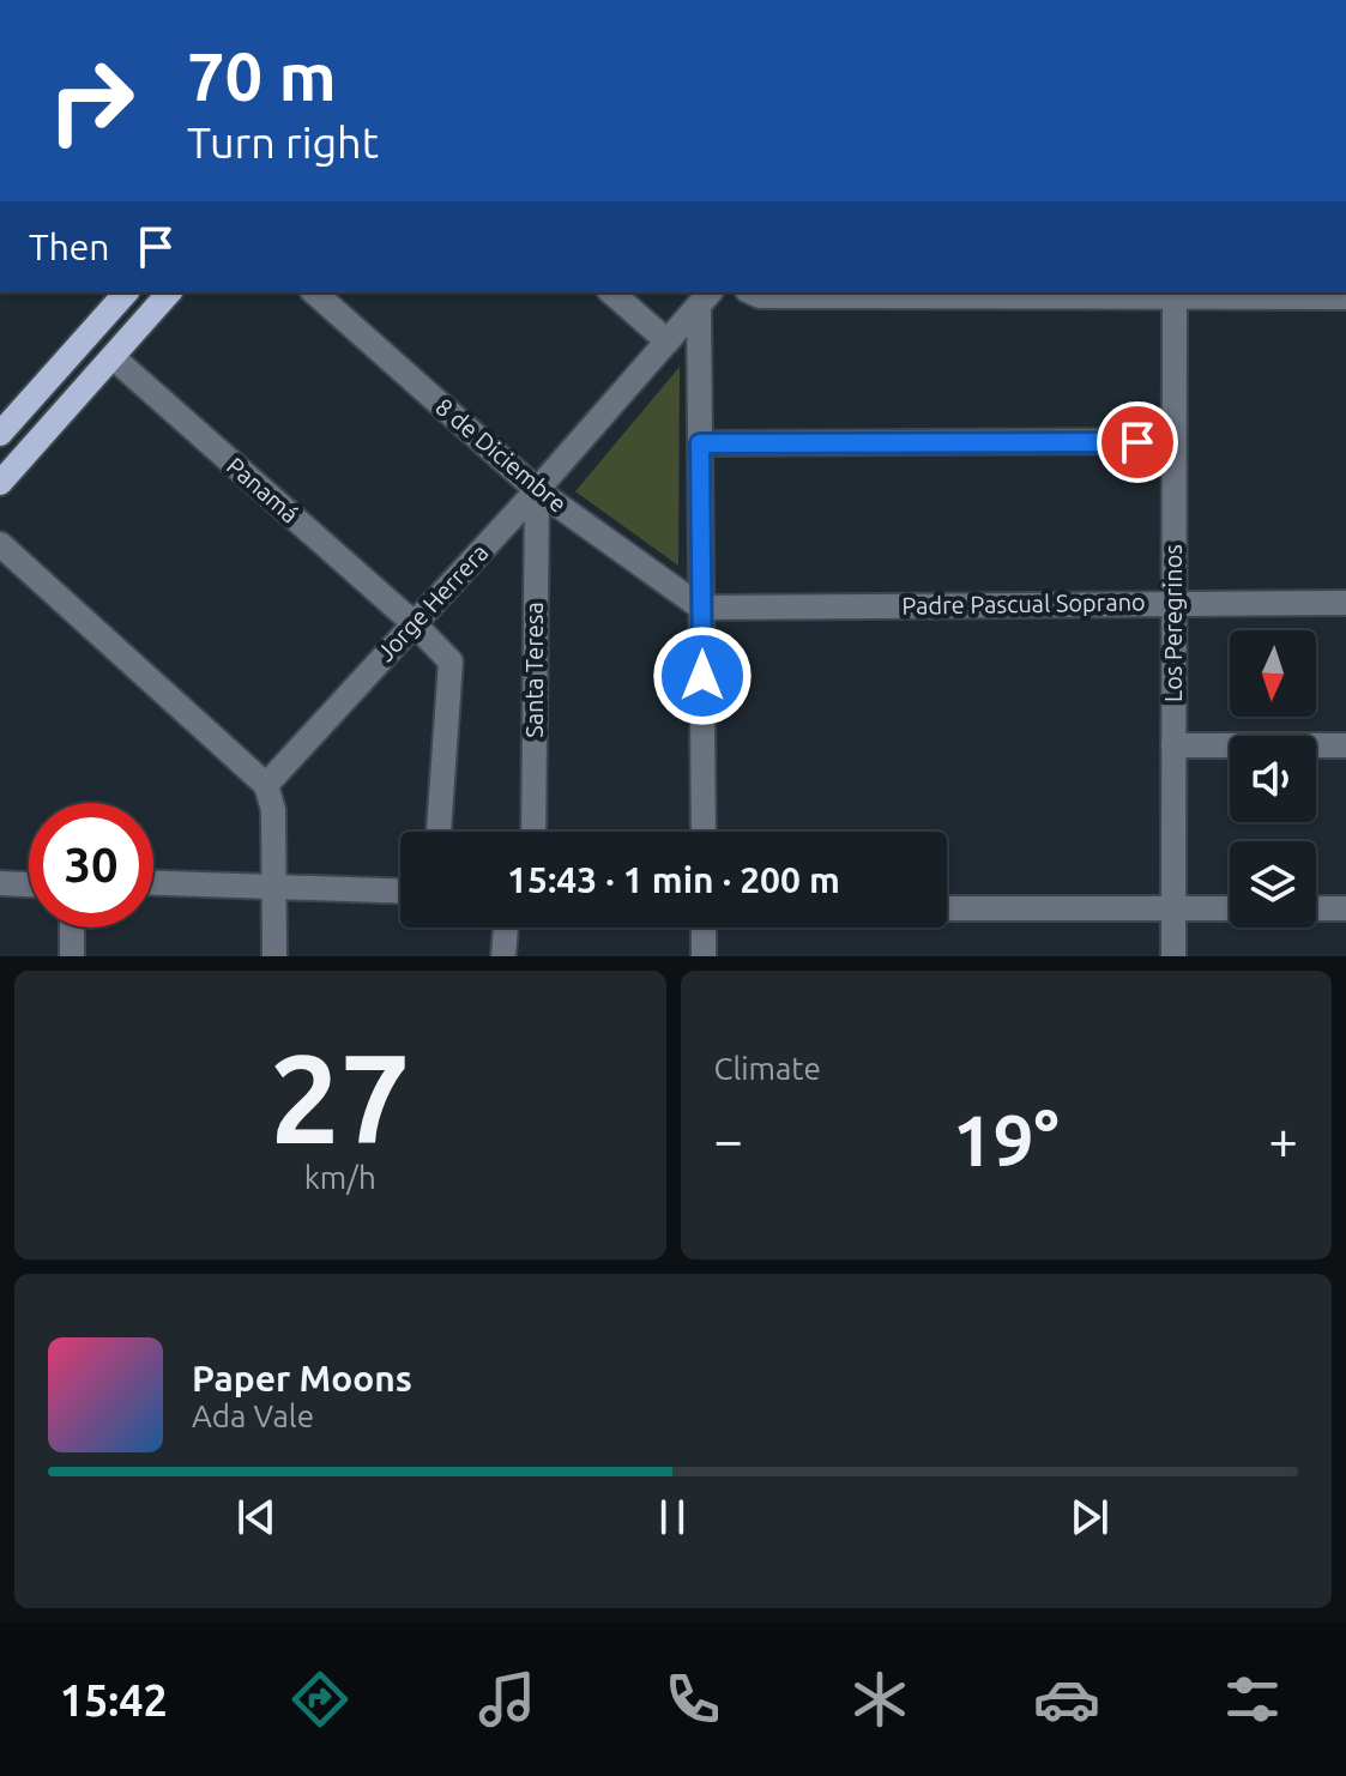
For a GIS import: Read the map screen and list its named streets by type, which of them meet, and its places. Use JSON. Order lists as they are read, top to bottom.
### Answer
{
  "streets": {
    "street": [
      "8 de Diciembre",
      "Panamá",
      "Jorge Herrera",
      "Padre Pascual Soprano",
      "Los Peregrinos",
      "Santa Teresa"
    ]
  },
  "crossings": [
    ["8 de Diciembre", "Jorge Herrera"],
    ["8 de Diciembre", "Padre Pascual Soprano"],
    ["8 de Diciembre", "Santa Teresa"],
    ["Panamá", "Jorge Herrera"],
    ["Jorge Herrera", "Santa Teresa"],
    ["Padre Pascual Soprano", "Los Peregrinos"]
  ],
  "north": "bottom",
  "page": {
    "turn": ["70 m", "Turn right"],
    "then": "Then",
    "limit": "30",
    "trip": "15:43 · 1 min · 200 m",
    "tile": [
      ["27", "km/h"],
      "Climate"
    ],
    "heat": ["−", "19°", "+"],
    "song": ["Paper Moons", "Ada Vale"],
    "tabs": "15:42"
  }
}
